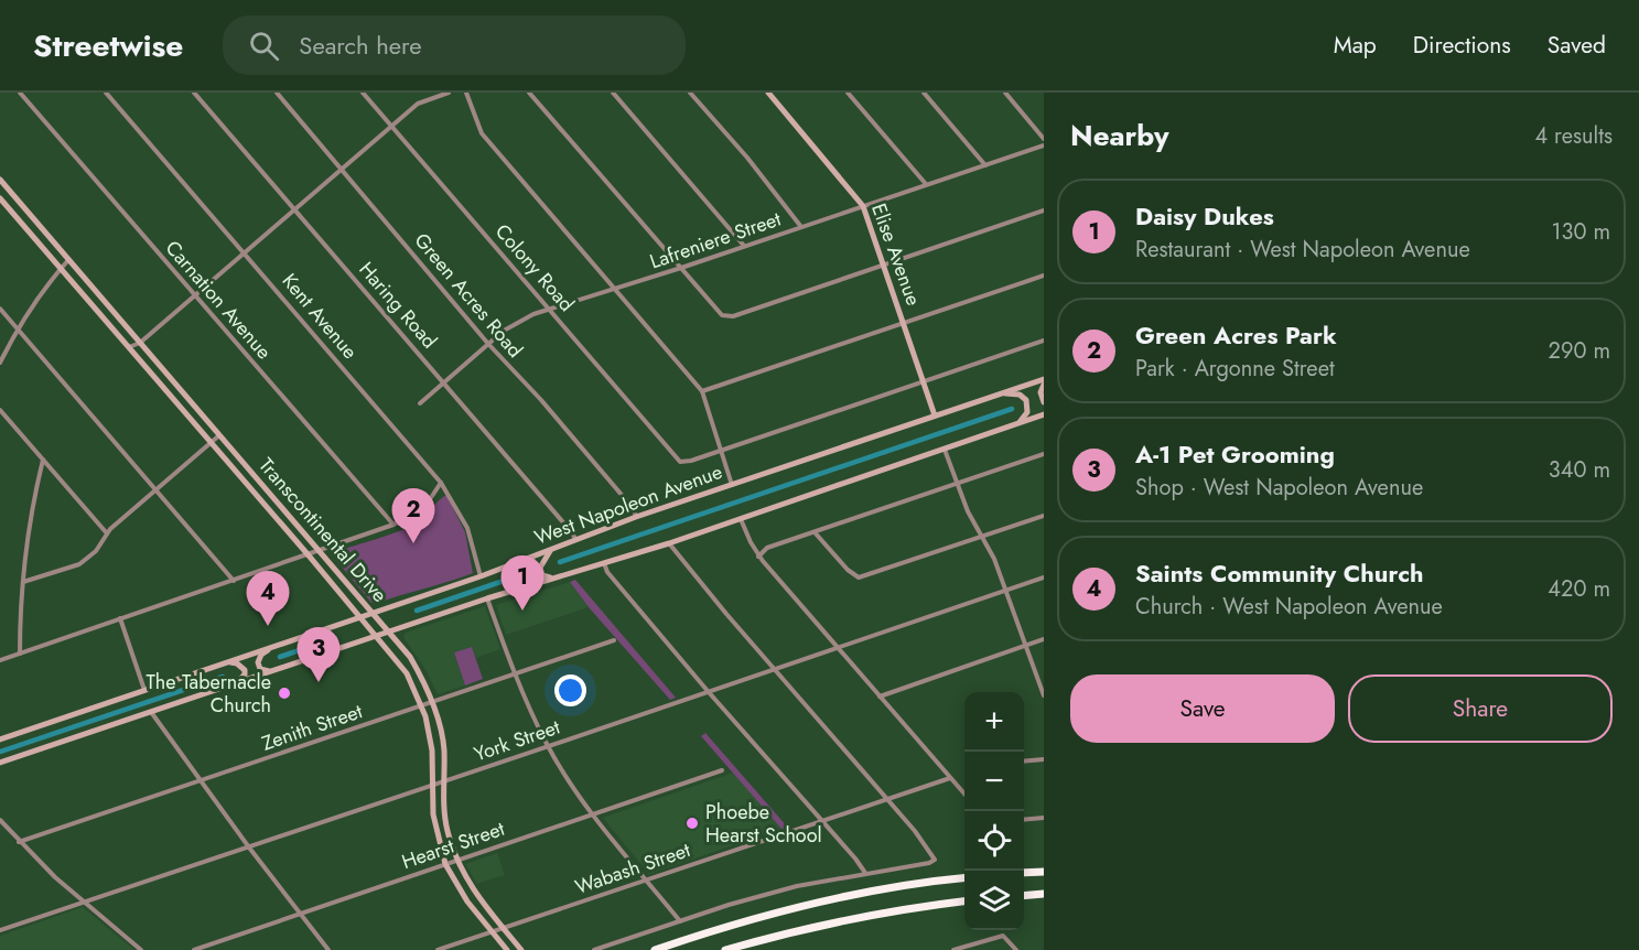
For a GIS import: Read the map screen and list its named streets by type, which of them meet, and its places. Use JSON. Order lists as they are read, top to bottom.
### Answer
{
  "streets": {
    "main road": ["Elise Avenue", "West Napoleon Avenue", "Transcontinental Drive"],
    "street": [
      "Lafreniere Street",
      "Colony Road",
      "Green Acres Road",
      "Carnation Avenue",
      "Haring Road",
      "Kent Avenue",
      "Zenith Street",
      "York Street",
      "Hearst Street",
      "Wabash Street"
    ]
  },
  "crossings": [
    ["Lafreniere Street", "Elise Avenue"],
    ["Lafreniere Street", "Colony Road"],
    ["Lafreniere Street", "Green Acres Road"],
    ["Lafreniere Street", "Haring Road"],
    ["Elise Avenue", "West Napoleon Avenue"],
    ["Green Acres Road", "West Napoleon Avenue"],
    ["Haring Road", "West Napoleon Avenue"],
    ["Kent Avenue", "West Napoleon Avenue"],
    ["West Napoleon Avenue", "Transcontinental Drive"],
    ["Transcontinental Drive", "Zenith Street"],
    ["Transcontinental Drive", "York Street"],
    ["Transcontinental Drive", "Hearst Street"],
    ["Transcontinental Drive", "Wabash Street"]
  ],
  "places": ["The Tabernacle Church", "Phoebe Hearst School"],
  "page": {
    "header": "Streetwise",
    "search": "Search here",
    "nav": ["Map", "Directions", "Saved"],
    "heading": ["Nearby", "4 results"],
    "list": [
      {
        "mark": "1",
        "name": "Daisy Dukes",
        "note": "Restaurant · West Napoleon Avenue",
        "value": "130 m"
      },
      {
        "mark": "2",
        "name": "Green Acres Park",
        "note": "Park · Argonne Street",
        "value": "290 m"
      },
      {
        "mark": "3",
        "name": "A-1 Pet Grooming",
        "note": "Shop · West Napoleon Avenue",
        "value": "340 m"
      },
      {
        "mark": "4",
        "name": "Saints Community Church",
        "note": "Church · West Napoleon Avenue",
        "value": "420 m"
      }
    ],
    "pins": [
      "2",
      "1",
      "4",
      "3"
    ],
    "buttons": ["Save", "Share"],
    "map_buttons": ["+", "−"]
  }
}
